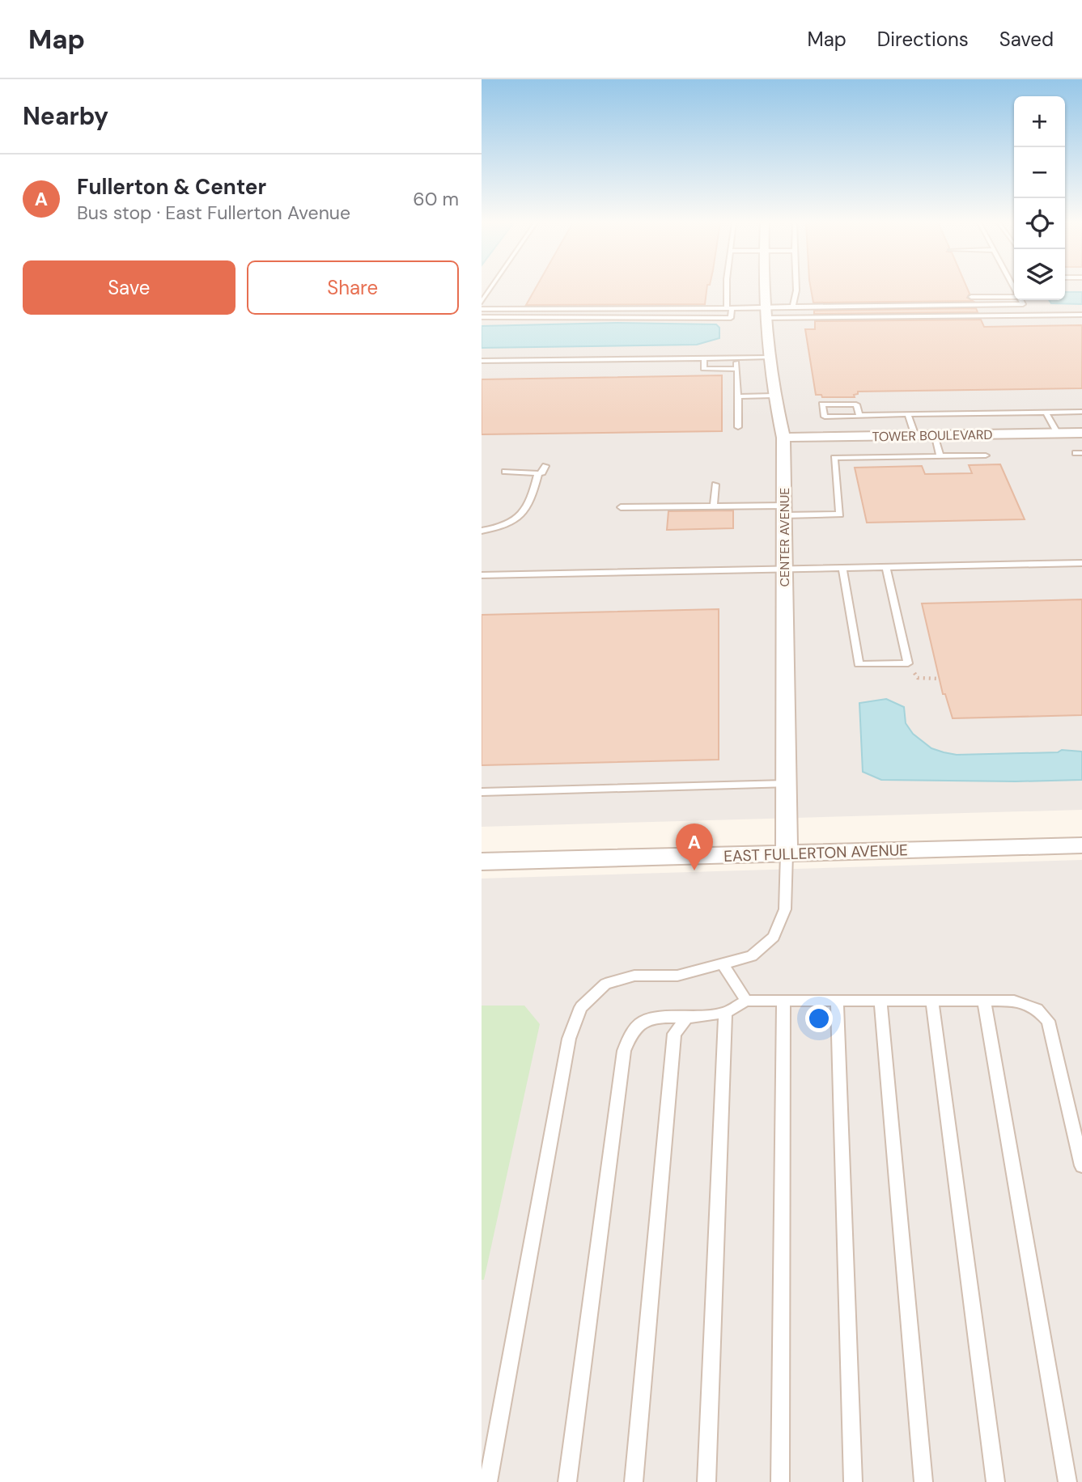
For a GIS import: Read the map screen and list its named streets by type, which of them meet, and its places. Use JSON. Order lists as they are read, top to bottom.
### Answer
{
  "streets": {
    "street": ["TOWER BOULEVARD", "CENTER AVENUE", "EAST FULLERTON AVENUE"]
  },
  "crossings": [
    ["TOWER BOULEVARD", "CENTER AVENUE"],
    ["CENTER AVENUE", "EAST FULLERTON AVENUE"]
  ],
  "page": {
    "header": "Map",
    "nav": ["Map", "Directions", "Saved"],
    "heading": "Nearby",
    "map_buttons": ["+", "−"],
    "list": [
      {
        "mark": "A",
        "name": "Fullerton & Center",
        "note": "Bus stop · East Fullerton Avenue",
        "value": "60 m"
      }
    ],
    "buttons": ["Save", "Share"],
    "pins": "A"
  }
}
